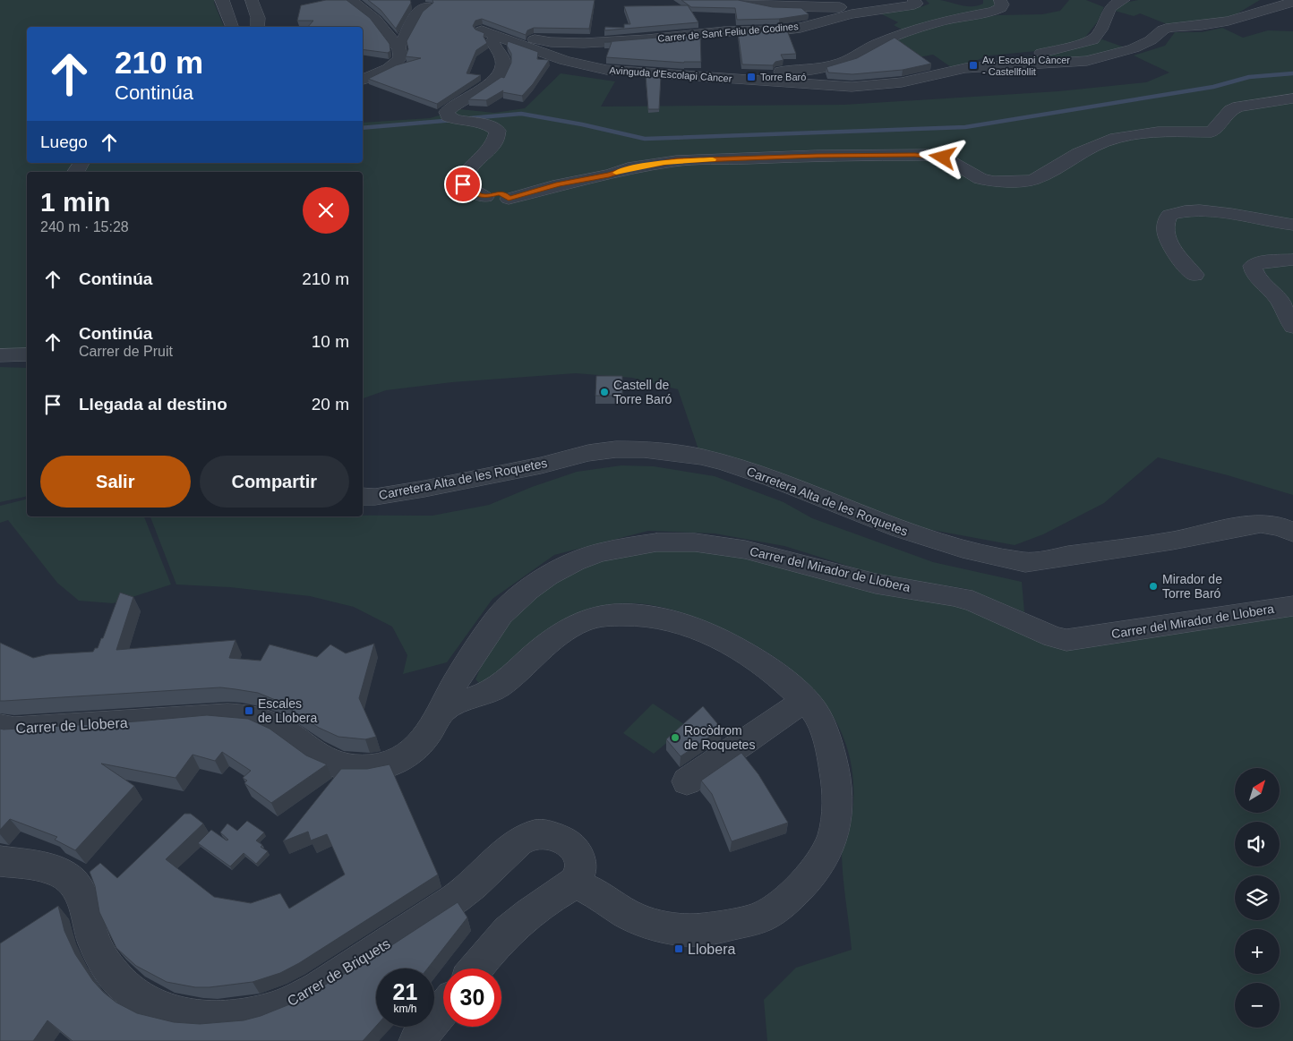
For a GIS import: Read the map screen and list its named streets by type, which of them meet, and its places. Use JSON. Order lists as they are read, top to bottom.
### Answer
{
  "streets": {
    "street": [
      "Carrer de Sant Feliu de Codines",
      "Avinguda d'Escolapi Càncer",
      "Carretera Alta de les Roquetes",
      "Carrer del Mirador de Llobera",
      "Carrer de Llobera",
      "Carrer de Briquets"
    ]
  },
  "crossings": [
    ["Carrer de Sant Feliu de Codines", "Avinguda d'Escolapi Càncer"],
    ["Carrer del Mirador de Llobera", "Carrer de Llobera"]
  ],
  "places": {
    "transit": [
      "Av. Escolapi Càncer - Castellfollit",
      "Torre Baró",
      "Escales de Llobera",
      "Llobera"
    ],
    "other": ["Castell de Torre Baró", "Mirador de Torre Baró", "Rocòdrom de Roquetes"]
  },
  "north": "top right",
  "page": {
    "turn": ["210 m", "Continúa"],
    "then": "Luego",
    "heading": ["1 min", "240 m · 15:28"],
    "list": [
      {
        "name": "Continúa",
        "value": "210 m"
      },
      {
        "name": "Continúa",
        "note": "Carrer de Pruit",
        "value": "10 m"
      },
      {
        "name": "Llegada al destino",
        "value": "20 m"
      }
    ],
    "buttons": ["Salir", "Compartir"],
    "map_buttons": ["+", "−"],
    "speed": "21 km/h",
    "limit": "30"
  }
}
